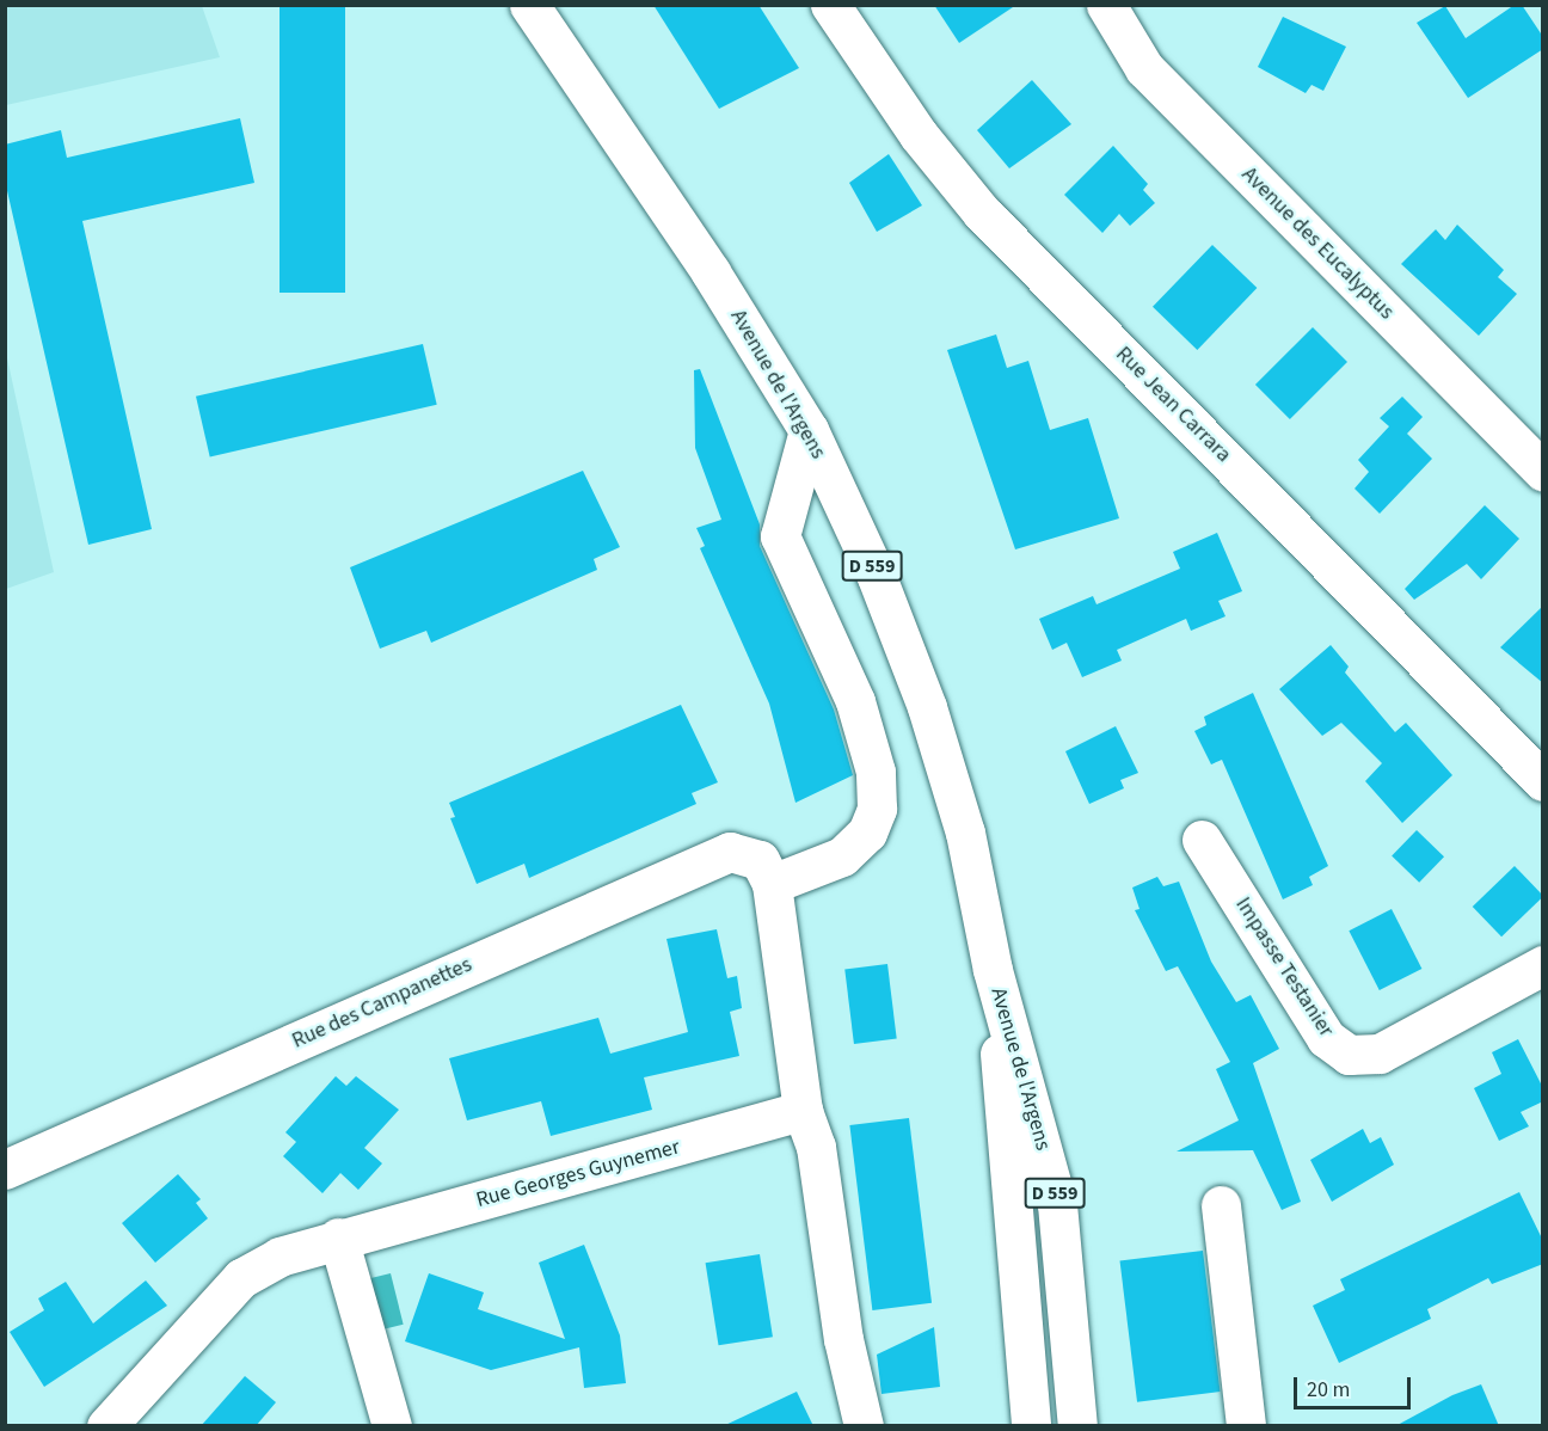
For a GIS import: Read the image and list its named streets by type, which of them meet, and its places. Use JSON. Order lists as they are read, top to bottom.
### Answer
{
  "streets": {
    "street": [
      "Avenue des Eucalyptus",
      "Avenue de l'Argens",
      "Rue Jean Carrara",
      "D 559",
      "Impasse Testanier",
      "Rue des Campanettes",
      "Rue Georges Guynemer"
    ]
  },
  "scale_bar": "20 m"
}
